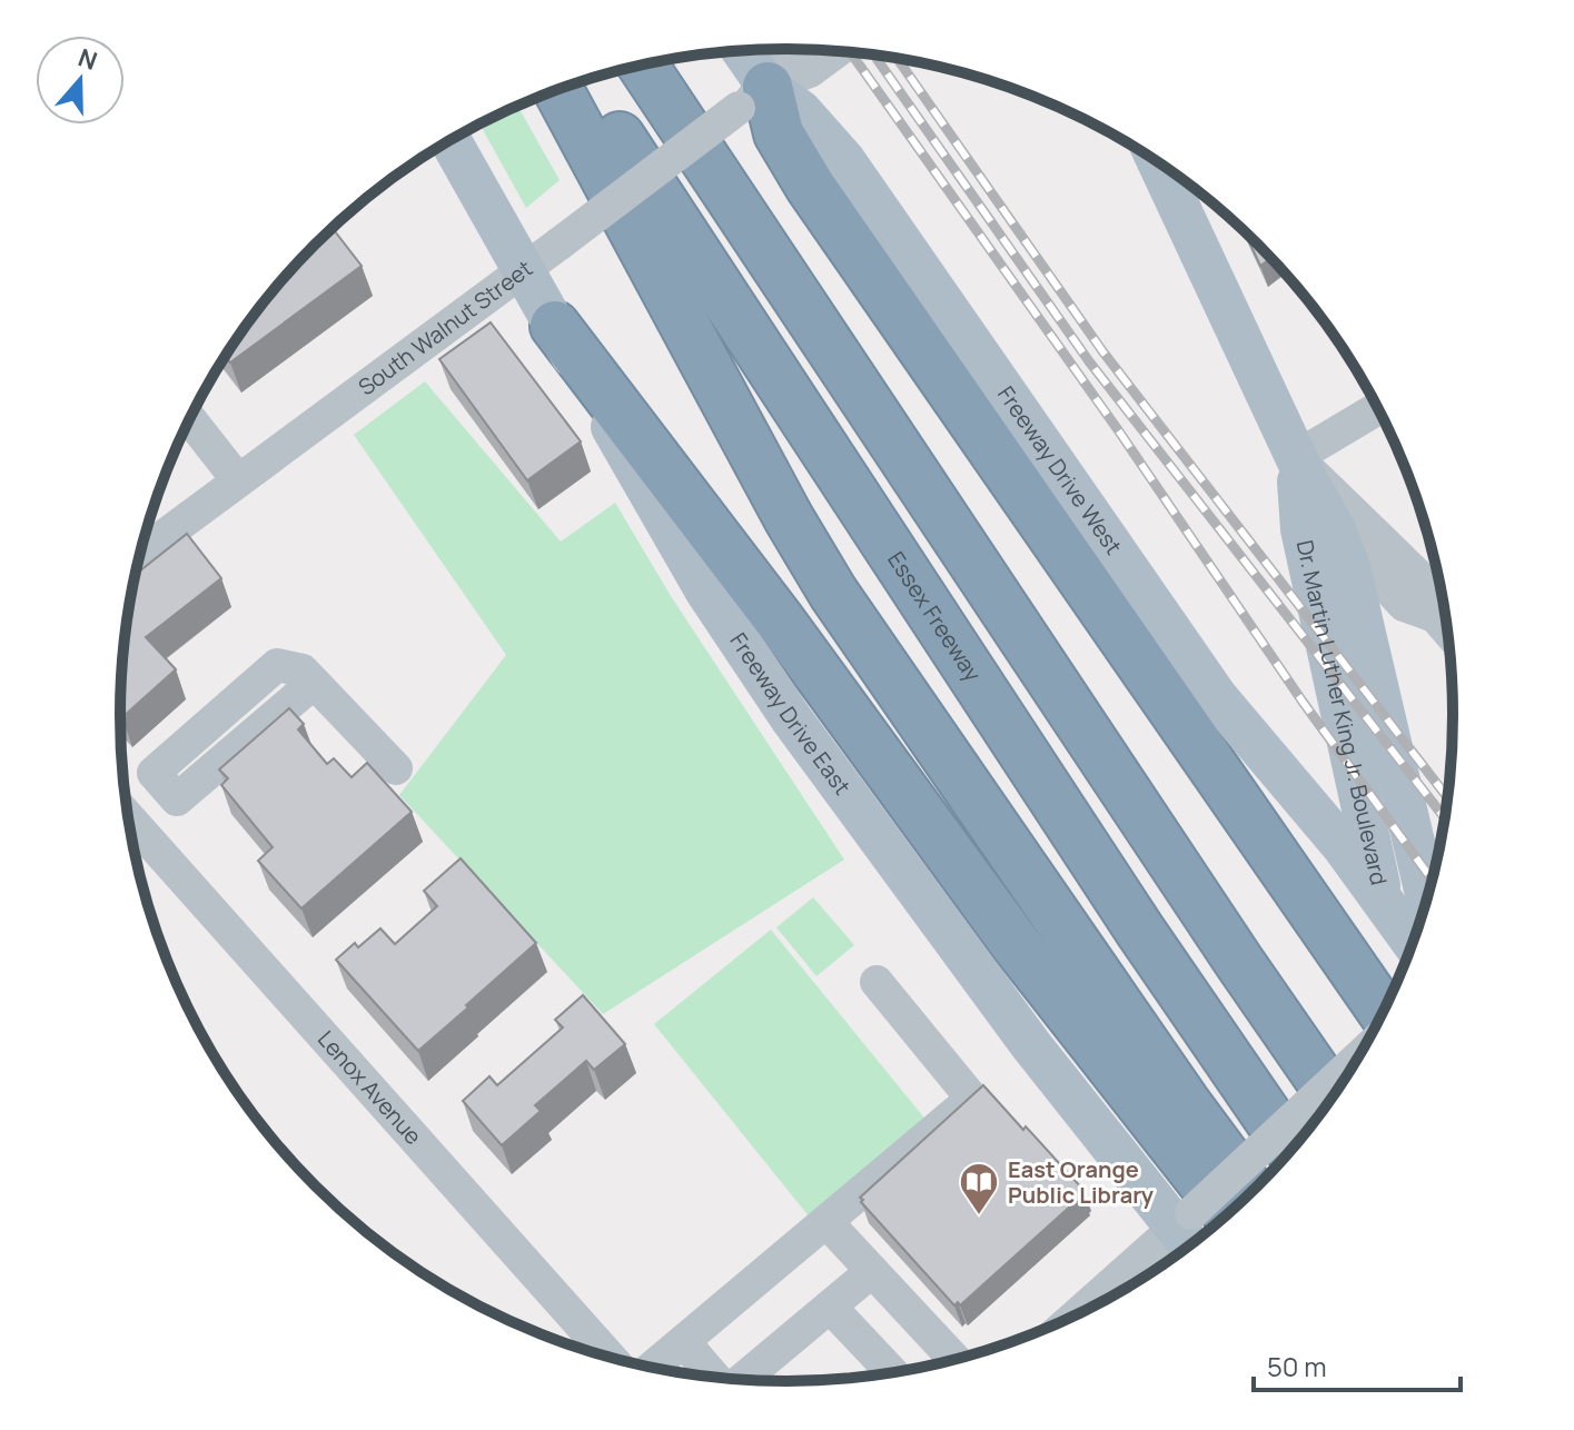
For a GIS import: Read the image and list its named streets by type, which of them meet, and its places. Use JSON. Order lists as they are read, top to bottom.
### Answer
{
  "streets": {
    "highway": ["Essex Freeway"],
    "main road": ["Freeway Drive West", "Dr. Martin Luther King Jr. Boulevard"],
    "street": ["South Walnut Street", "Lenox Avenue"]
  },
  "crossings": [
    ["South Walnut Street", "Freeway Drive West"],
    ["Freeway Drive West", "Dr. Martin Luther King Jr. Boulevard"]
  ],
  "places": {
    "library": ["East Orange Public Library"]
  },
  "scale_bar": "50 m",
  "north": "top"
}
